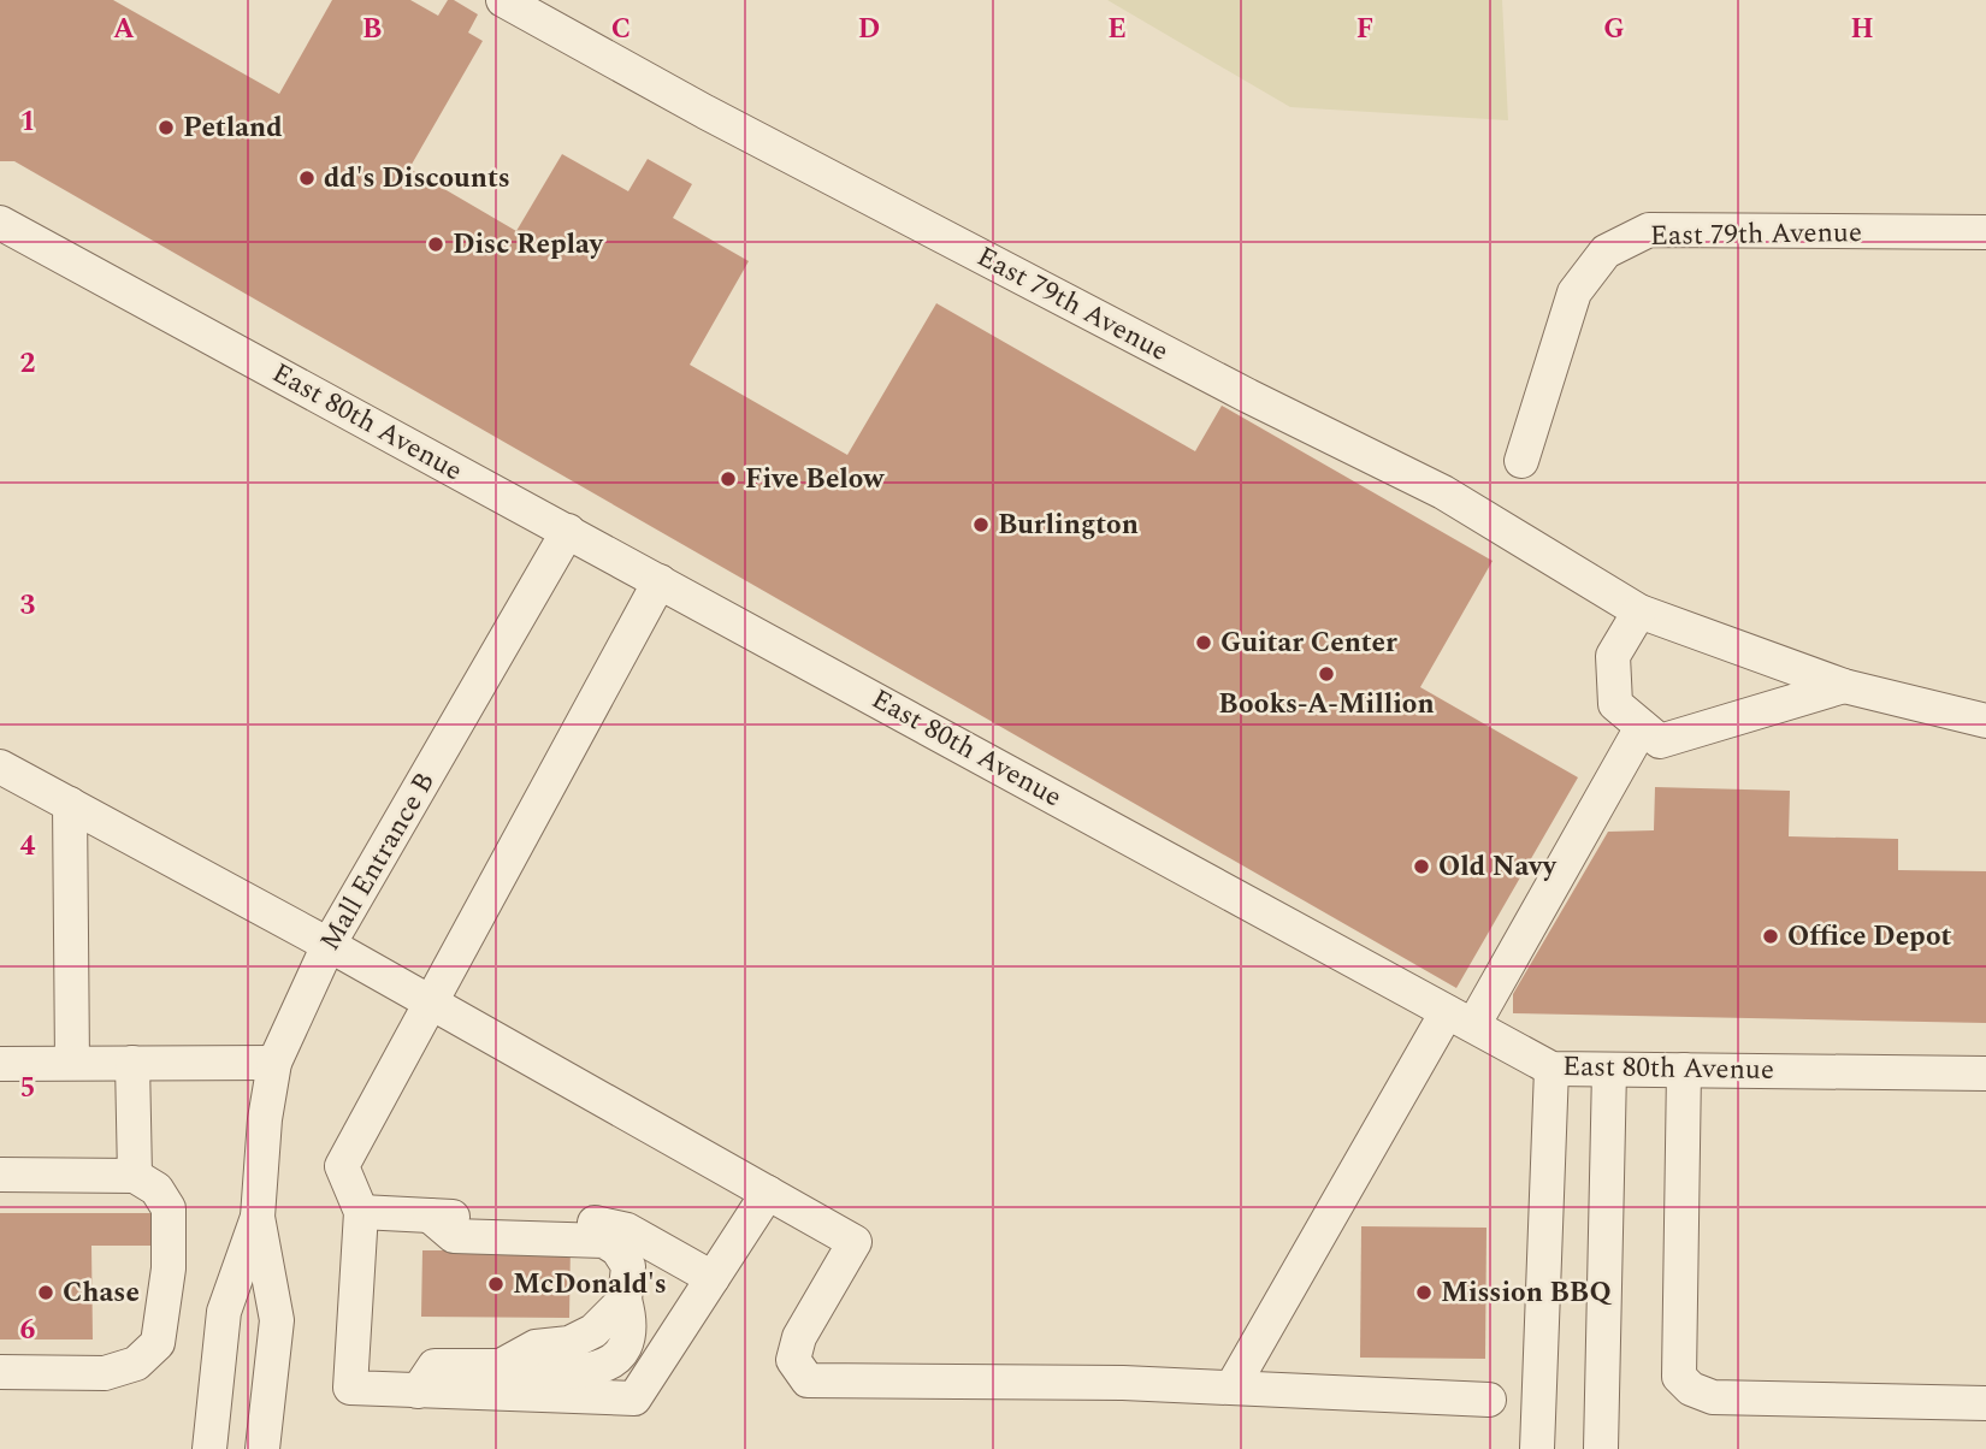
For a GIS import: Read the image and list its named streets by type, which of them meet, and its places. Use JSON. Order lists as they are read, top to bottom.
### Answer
{
  "streets": {
    "lane": ["East 79th Avenue", "East 80th Avenue", "Mall Entrance B"]
  },
  "crossings": [
    ["East 80th Avenue", "Mall Entrance B"]
  ],
  "places": [
    "Petland",
    "dd's Discounts",
    "Disc Replay",
    "Five Below",
    "Burlington",
    "Guitar Center",
    "Books-A-Million",
    "Old Navy",
    "Office Depot",
    "McDonald's",
    "Chase",
    "Mission BBQ"
  ],
  "grid": {
    "columns": [
      "A",
      "B",
      "C",
      "D",
      "E",
      "F",
      "G",
      "H"
    ],
    "rows": [
      "1",
      "2",
      "3",
      "4",
      "5",
      "6"
    ]
  }
}
